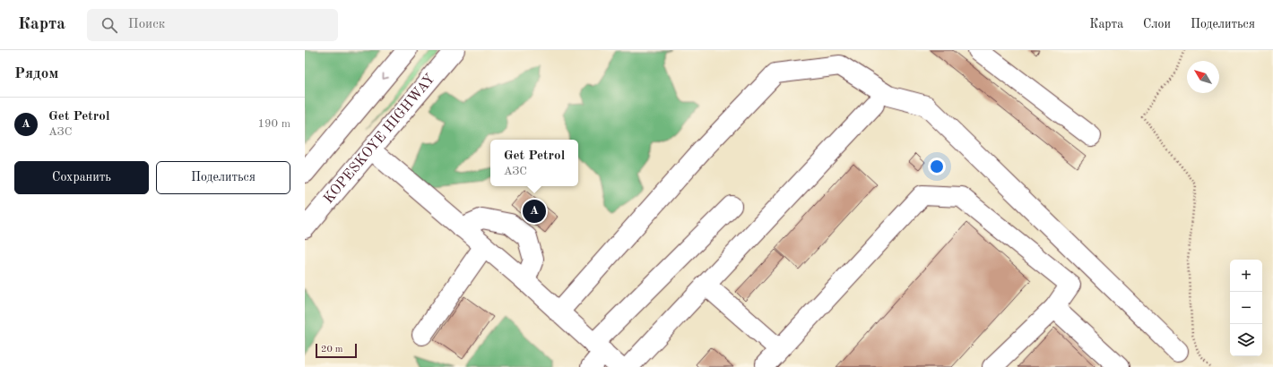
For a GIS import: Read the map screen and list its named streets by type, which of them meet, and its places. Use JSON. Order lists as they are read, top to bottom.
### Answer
{
  "streets": {
    "main road": ["KOPESKOYE HIGHWAY"]
  },
  "scale_bar": "20 m",
  "north": "top left",
  "page": {
    "header": "Карта",
    "search": "Поиск",
    "nav": ["Карта", "Слои", "Поделиться"],
    "heading": "Рядом",
    "list": [
      {
        "mark": "A",
        "name": "Get Petrol",
        "note": "АЗС",
        "value": "190 m"
      }
    ],
    "popup": ["Get Petrol", "АЗС"],
    "buttons": ["Сохранить", "Поделиться"],
    "pins": "A",
    "map_buttons": ["+", "−"],
    "scale": "20 m"
  }
}
